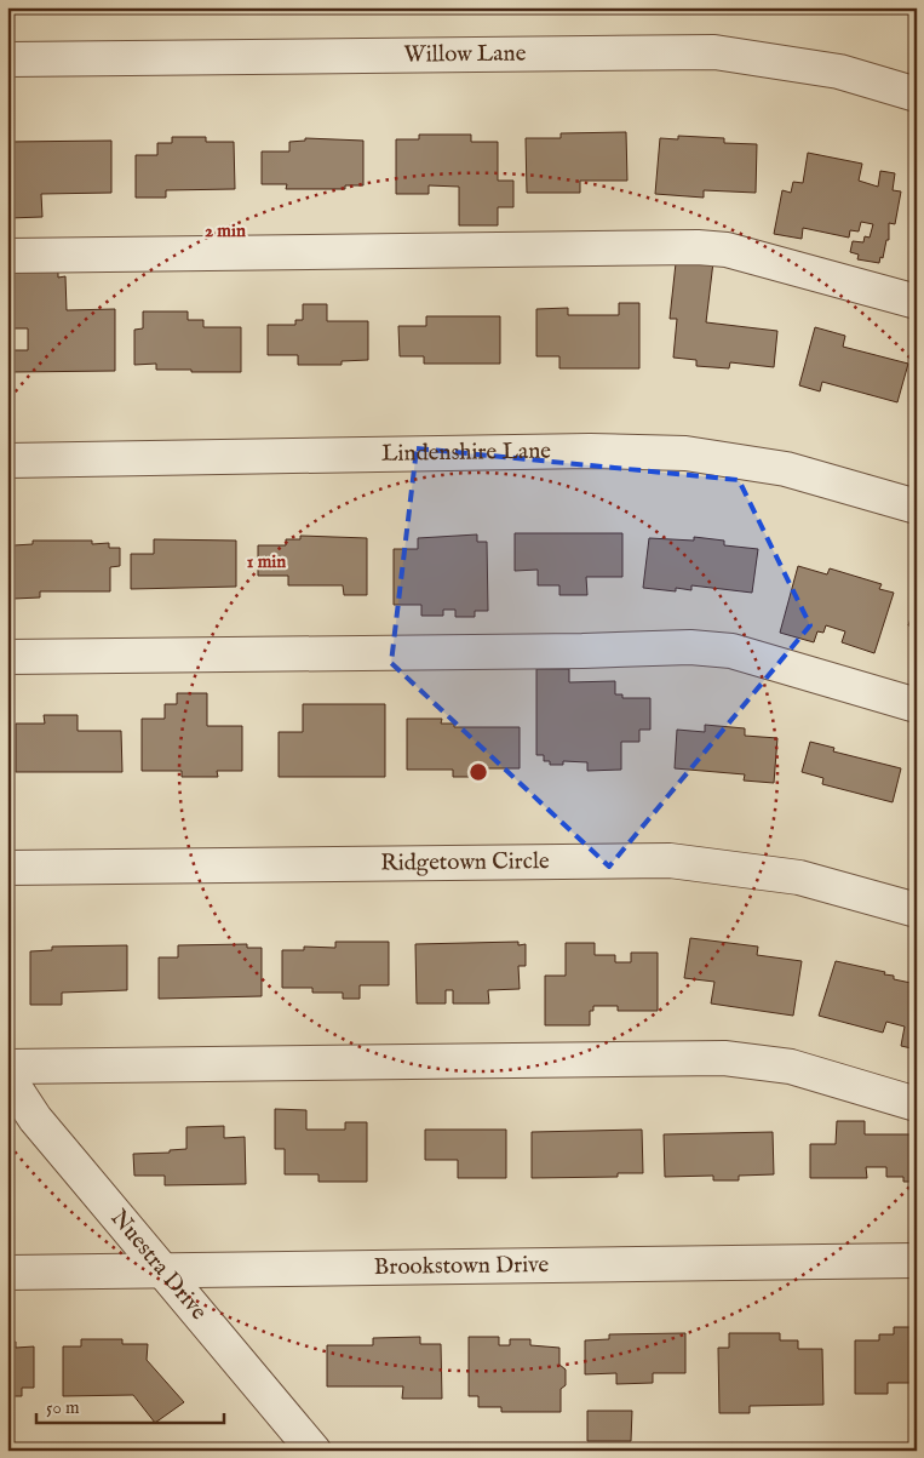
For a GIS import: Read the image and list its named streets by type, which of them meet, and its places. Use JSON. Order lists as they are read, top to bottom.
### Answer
{
  "streets": {
    "street": [
      "Willow Lane",
      "Lindenshire Lane",
      "Ridgetown Circle",
      "Nuestra Drive",
      "Brookstown Drive"
    ]
  },
  "crossings": [
    ["Nuestra Drive", "Brookstown Drive"]
  ],
  "scale_bar": "50 m",
  "rings": ["2 min", "1 min"]
}
